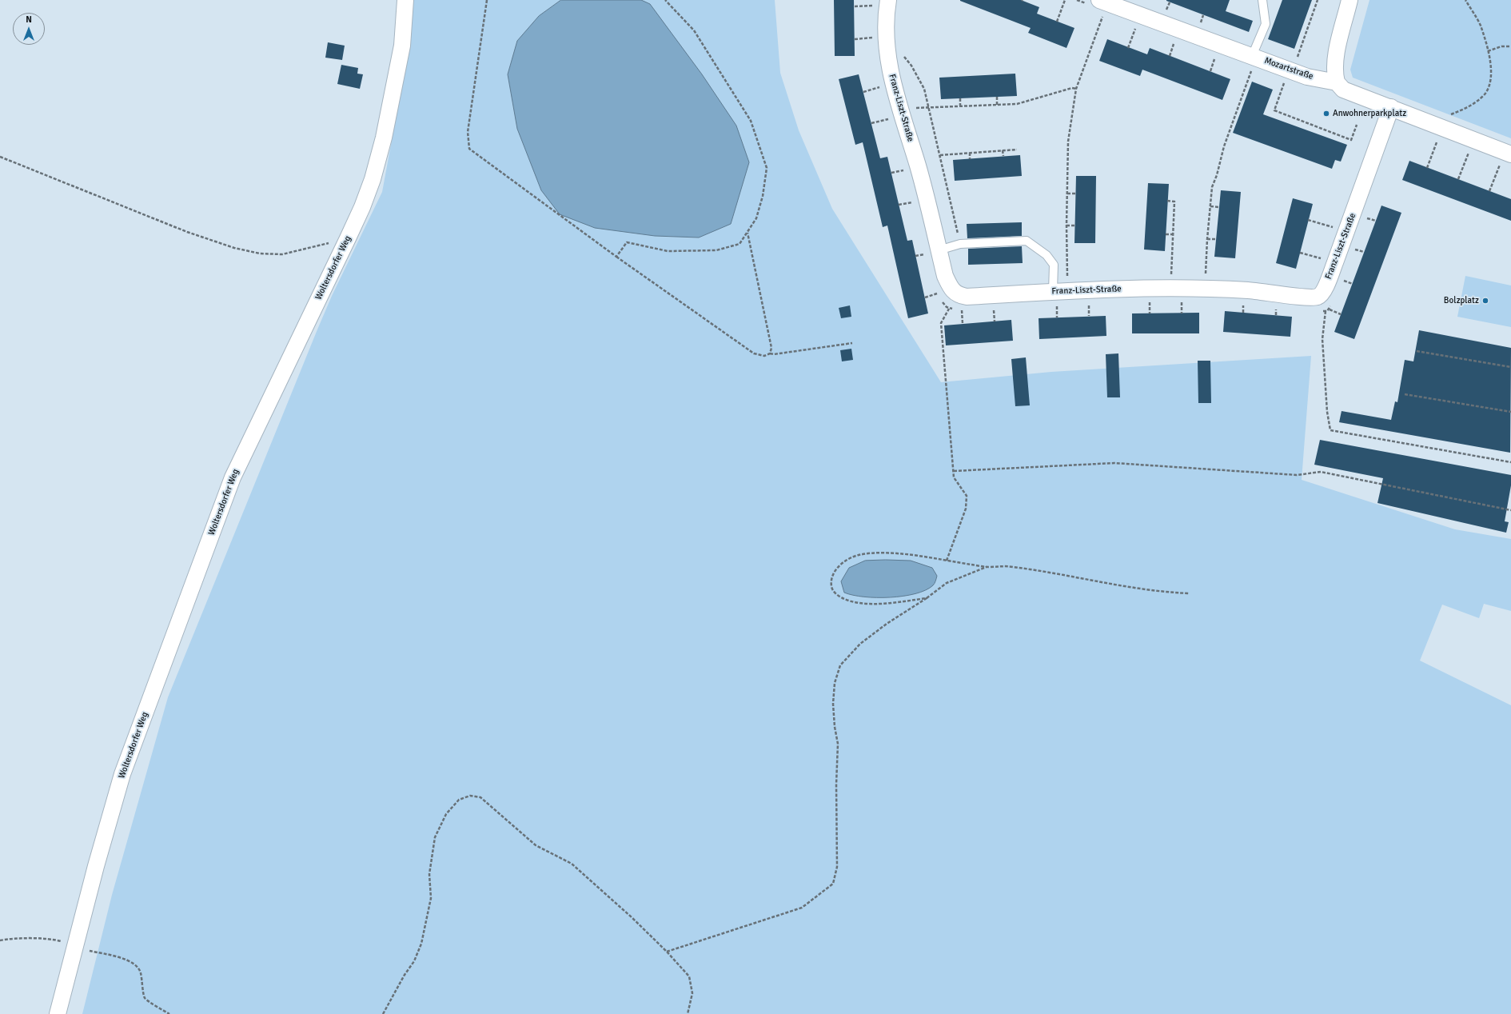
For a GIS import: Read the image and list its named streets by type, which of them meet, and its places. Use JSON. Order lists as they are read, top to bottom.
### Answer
{
  "streets": {
    "street": ["Mozartstraße", "Franz-Liszt-Straße", "Woltersdorfer Weg"]
  },
  "crossings": [
    ["Mozartstraße", "Franz-Liszt-Straße"]
  ],
  "places": ["Anwohnerparkplatz", "Bolzplatz"],
  "north": "top"
}
